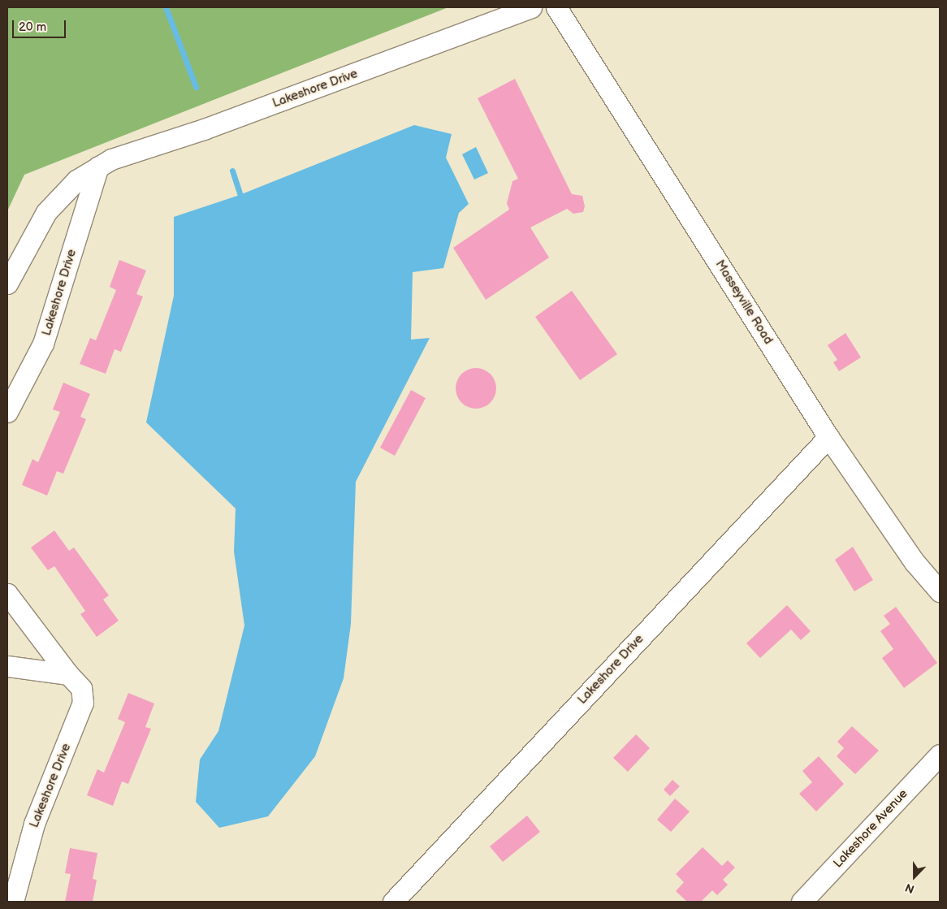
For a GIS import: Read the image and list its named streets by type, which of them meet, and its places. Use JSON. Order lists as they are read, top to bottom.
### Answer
{
  "streets": {
    "street": ["Lakeshore Drive", "Masseyville Road", "Lakeshore Avenue"]
  },
  "crossings": [
    ["Lakeshore Drive", "Masseyville Road"]
  ],
  "scale_bar": "20 m",
  "north": "bottom"
}
